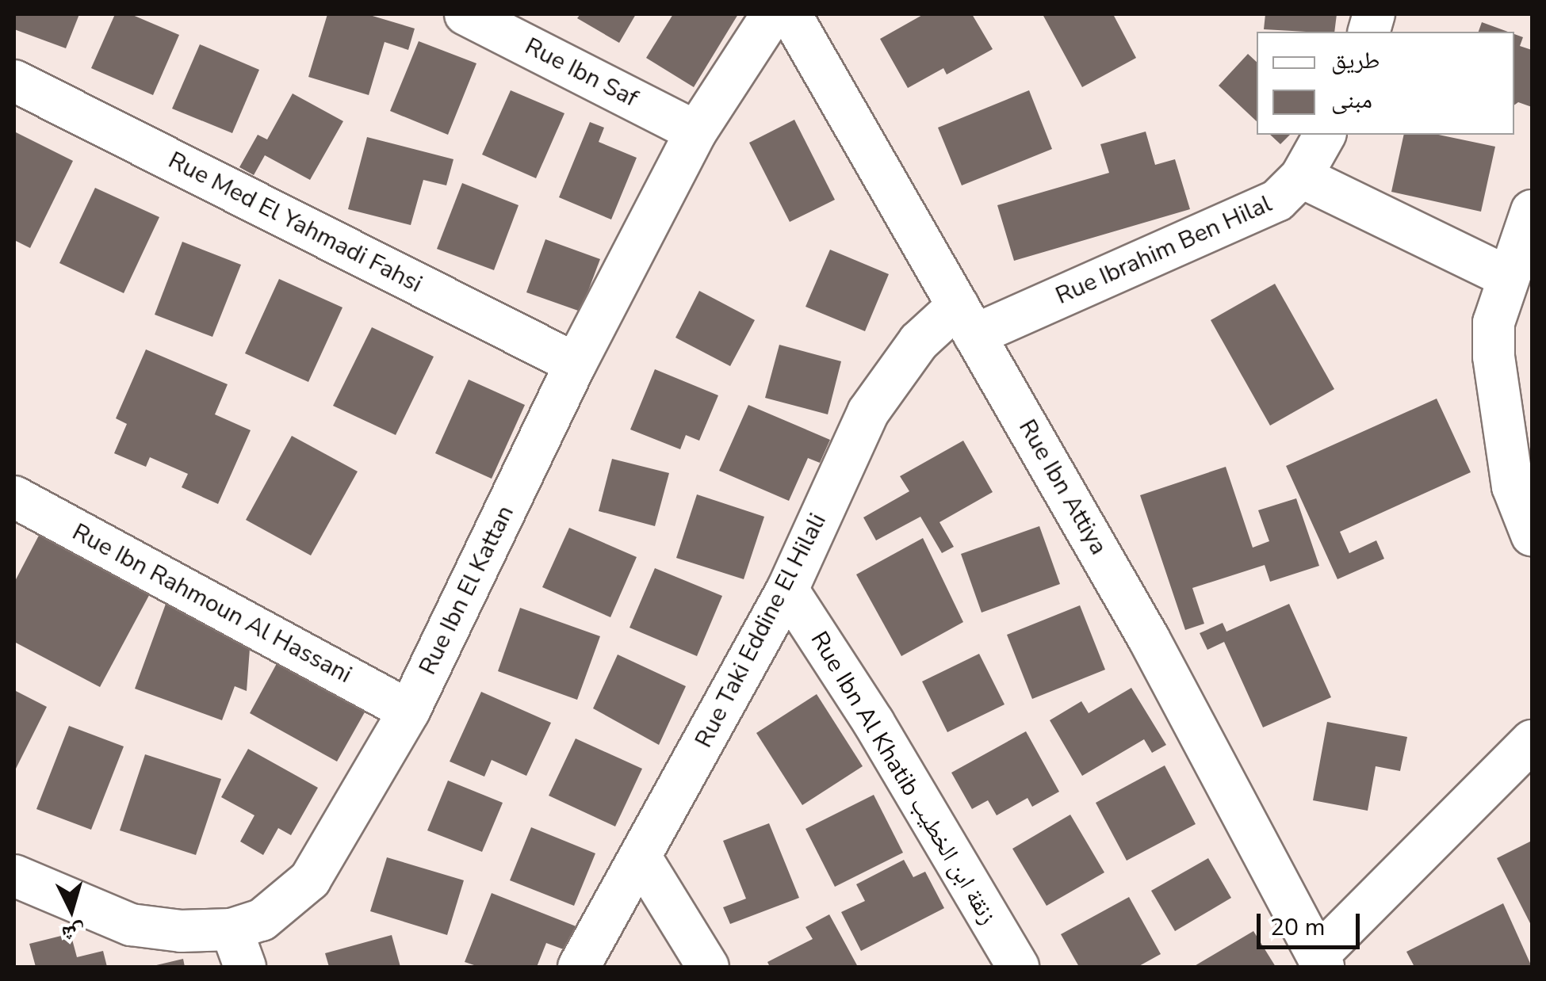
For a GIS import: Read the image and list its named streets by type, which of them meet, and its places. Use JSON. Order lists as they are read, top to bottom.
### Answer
{
  "streets": {
    "street": [
      "Rue Ibn Saf",
      "Rue Med El Yahmadi Fahsi",
      "Rue Ibrahim Ben Hilal",
      "Rue Ibn Attiya",
      "Rue Ibn El Kattan",
      "Rue Ibn Rahmoun Al Hassani",
      "Rue Taki Eddine El Hilali",
      "Rue Ibn Al Khatib زنقة ابن الخطيب"
    ]
  },
  "crossings": [
    ["Rue Ibn Saf", "Rue Ibn El Kattan"],
    ["Rue Med El Yahmadi Fahsi", "Rue Ibn El Kattan"],
    ["Rue Ibrahim Ben Hilal", "Rue Ibn Attiya"],
    ["Rue Ibrahim Ben Hilal", "Rue Taki Eddine El Hilali"],
    ["Rue Ibn Attiya", "Rue Taki Eddine El Hilali"],
    ["Rue Ibn El Kattan", "Rue Ibn Rahmoun Al Hassani"],
    ["Rue Taki Eddine El Hilali", "Rue Ibn Al Khatib زنقة ابن الخطيب"]
  ],
  "legend": ["طريق", "مبنى"],
  "scale_bar": "20 m",
  "north": "bottom"
}
